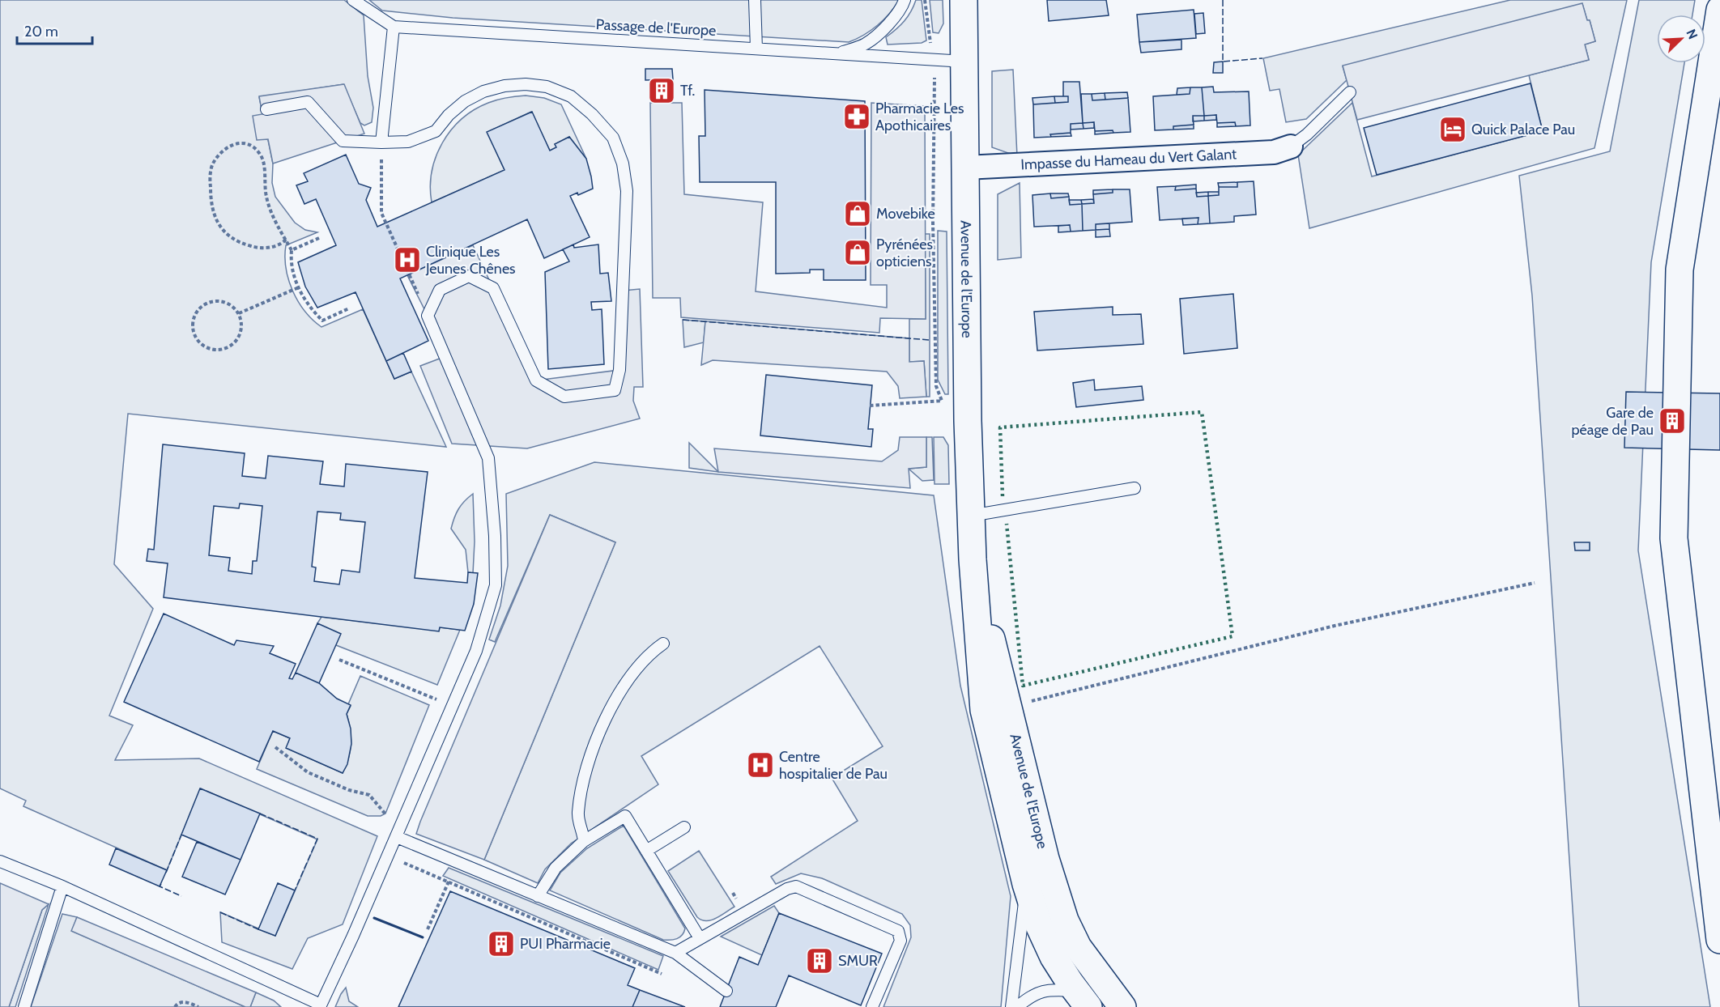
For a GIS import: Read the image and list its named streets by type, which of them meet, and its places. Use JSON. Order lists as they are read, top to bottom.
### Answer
{
  "streets": {
    "main road": ["Avenue de l'Europe"],
    "street": ["Impasse du Hameau du Vert Galant"],
    "lane": ["Passage de l'Europe"]
  },
  "crossings": [
    ["Passage de l'Europe", "Avenue de l'Europe"],
    ["Impasse du Hameau du Vert Galant", "Avenue de l'Europe"]
  ],
  "places": {
    "building": [
      "Tf.",
      "Gare de péage de Pau",
      "PUI Pharmacie",
      "SMUR"
    ],
    "pharmacy": ["Pharmacie Les Apothicaires"],
    "hotel": ["Quick Palace Pau"],
    "shop": ["Movebike", "Pyrénées opticiens"],
    "hospital": ["Clinique Les Jeunes Chênes", "Centre hospitalier de Pau"]
  },
  "scale_bar": "20 m",
  "north": "top right"
}
